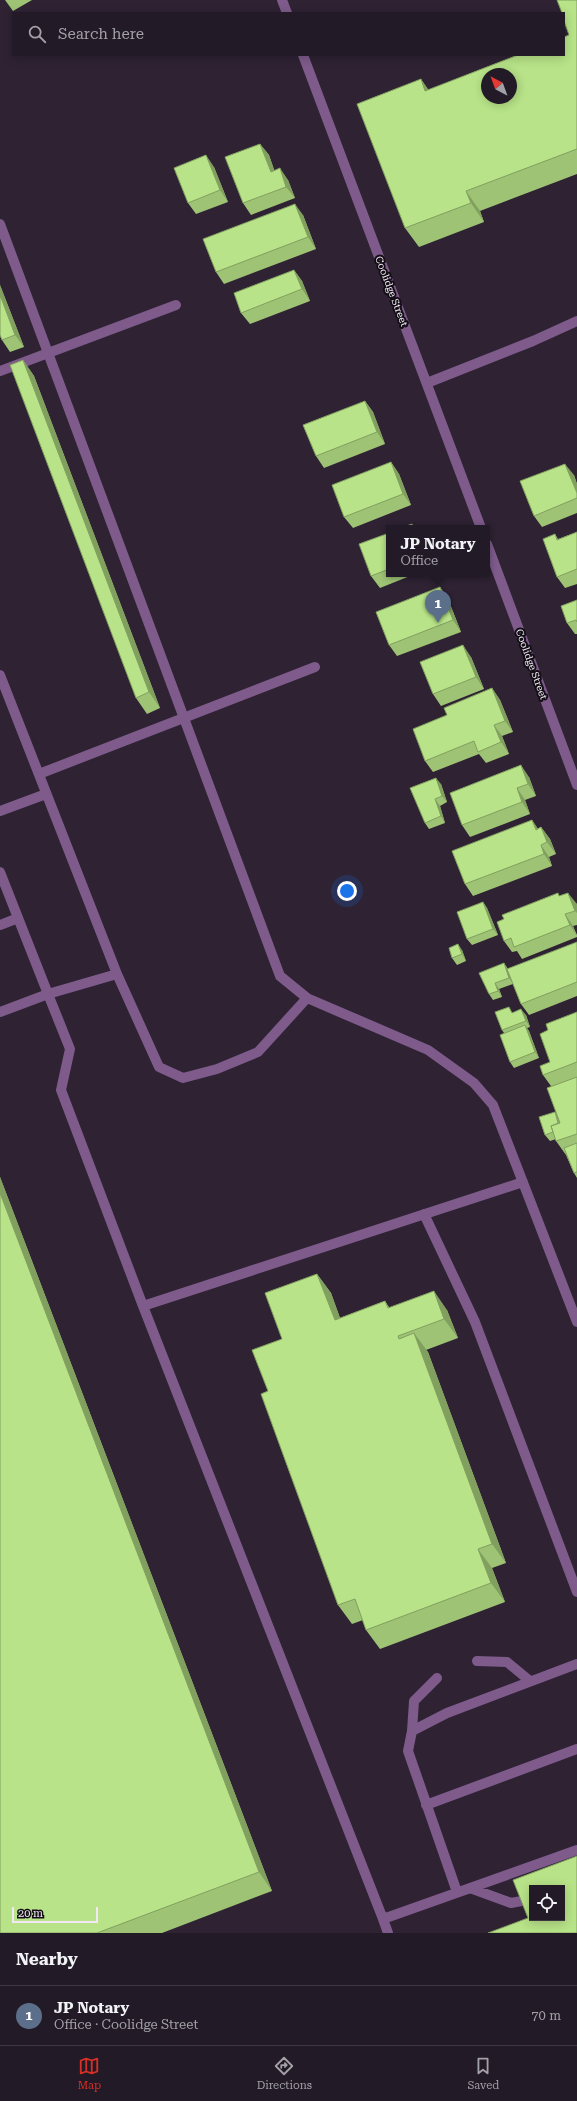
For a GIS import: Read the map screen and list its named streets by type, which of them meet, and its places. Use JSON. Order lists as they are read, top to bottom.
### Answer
{
  "streets": {
    "street": ["Coolidge Street"]
  },
  "scale_bar": "20 m",
  "north": "top left",
  "page": {
    "search": "Search here",
    "popup": ["JP Notary", "Office"],
    "pins": "1",
    "scale": "20 m",
    "heading": "Nearby",
    "list": [
      {
        "mark": "1",
        "name": "JP Notary",
        "note": "Office · Coolidge Street",
        "value": "70 m"
      }
    ],
    "nav": ["Map", "Directions", "Saved"]
  }
}
